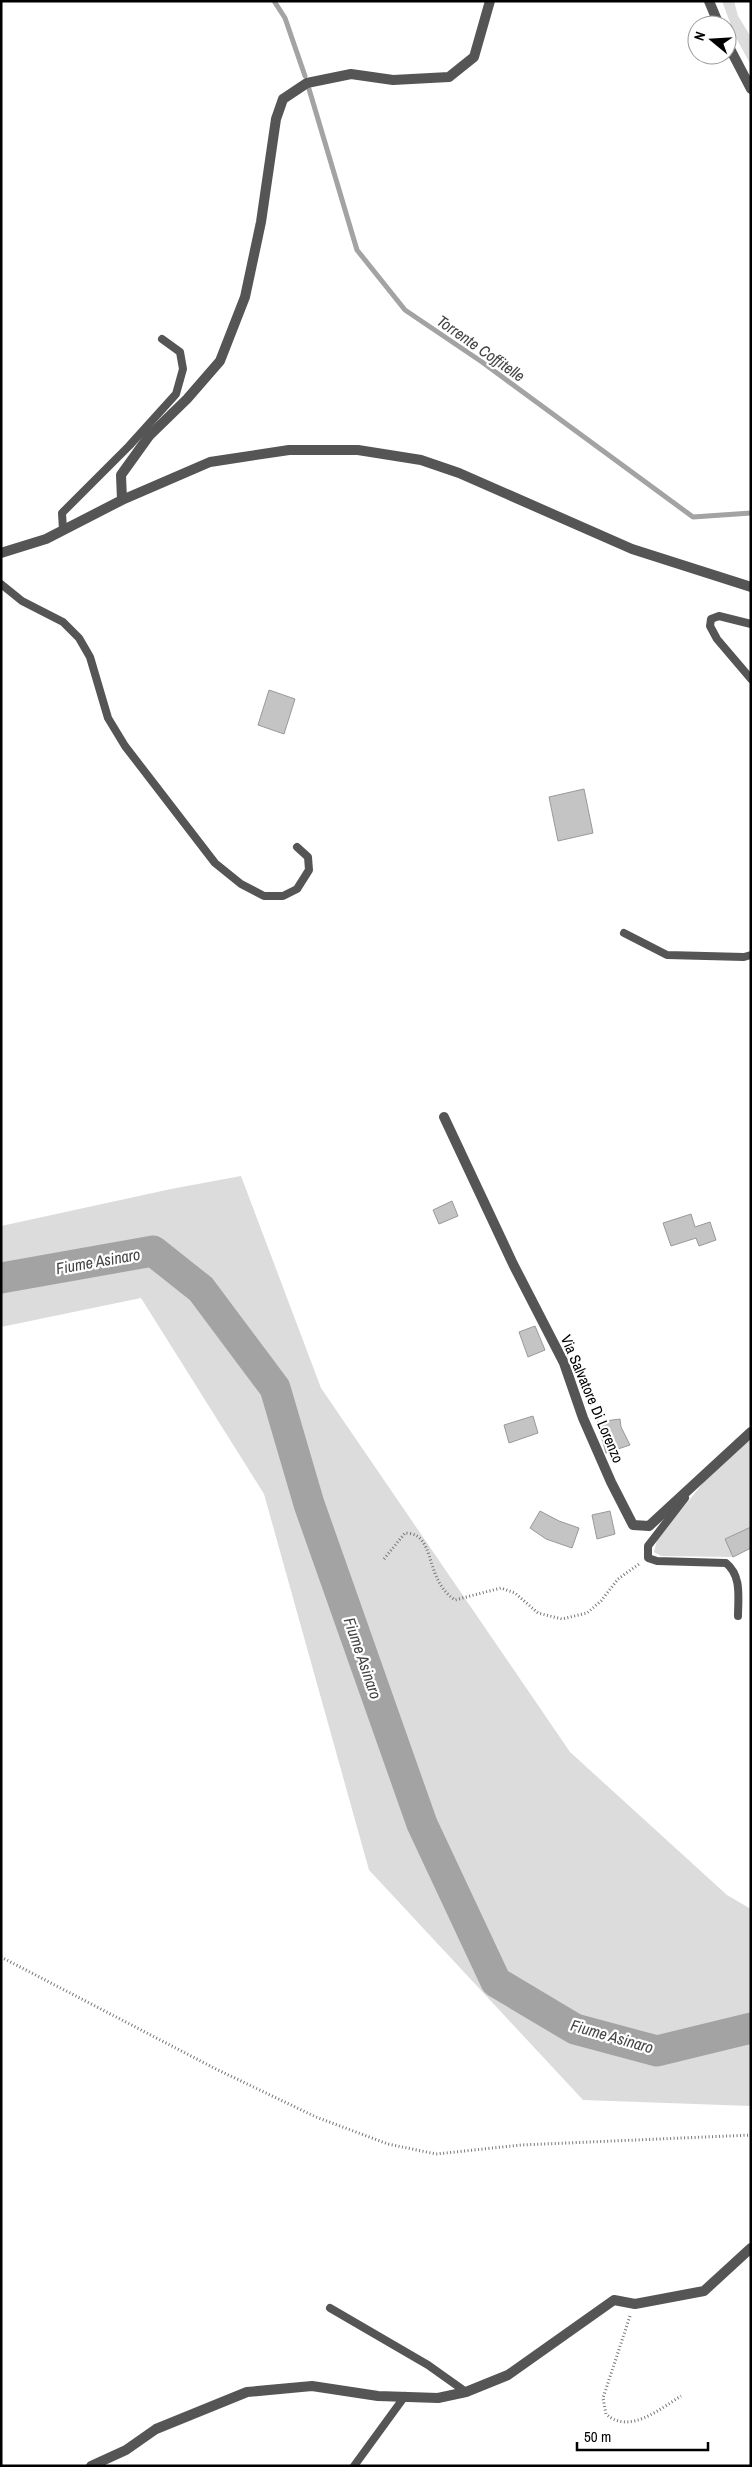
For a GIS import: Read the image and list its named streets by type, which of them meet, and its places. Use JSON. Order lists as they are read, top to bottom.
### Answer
{
  "streets": {
    "street": ["Via Salvatore Di Lorenzo"]
  },
  "water": ["Torrente Coffitelle", "Fiume Asinaro"],
  "scale_bar": "50 m",
  "north": "left"
}
